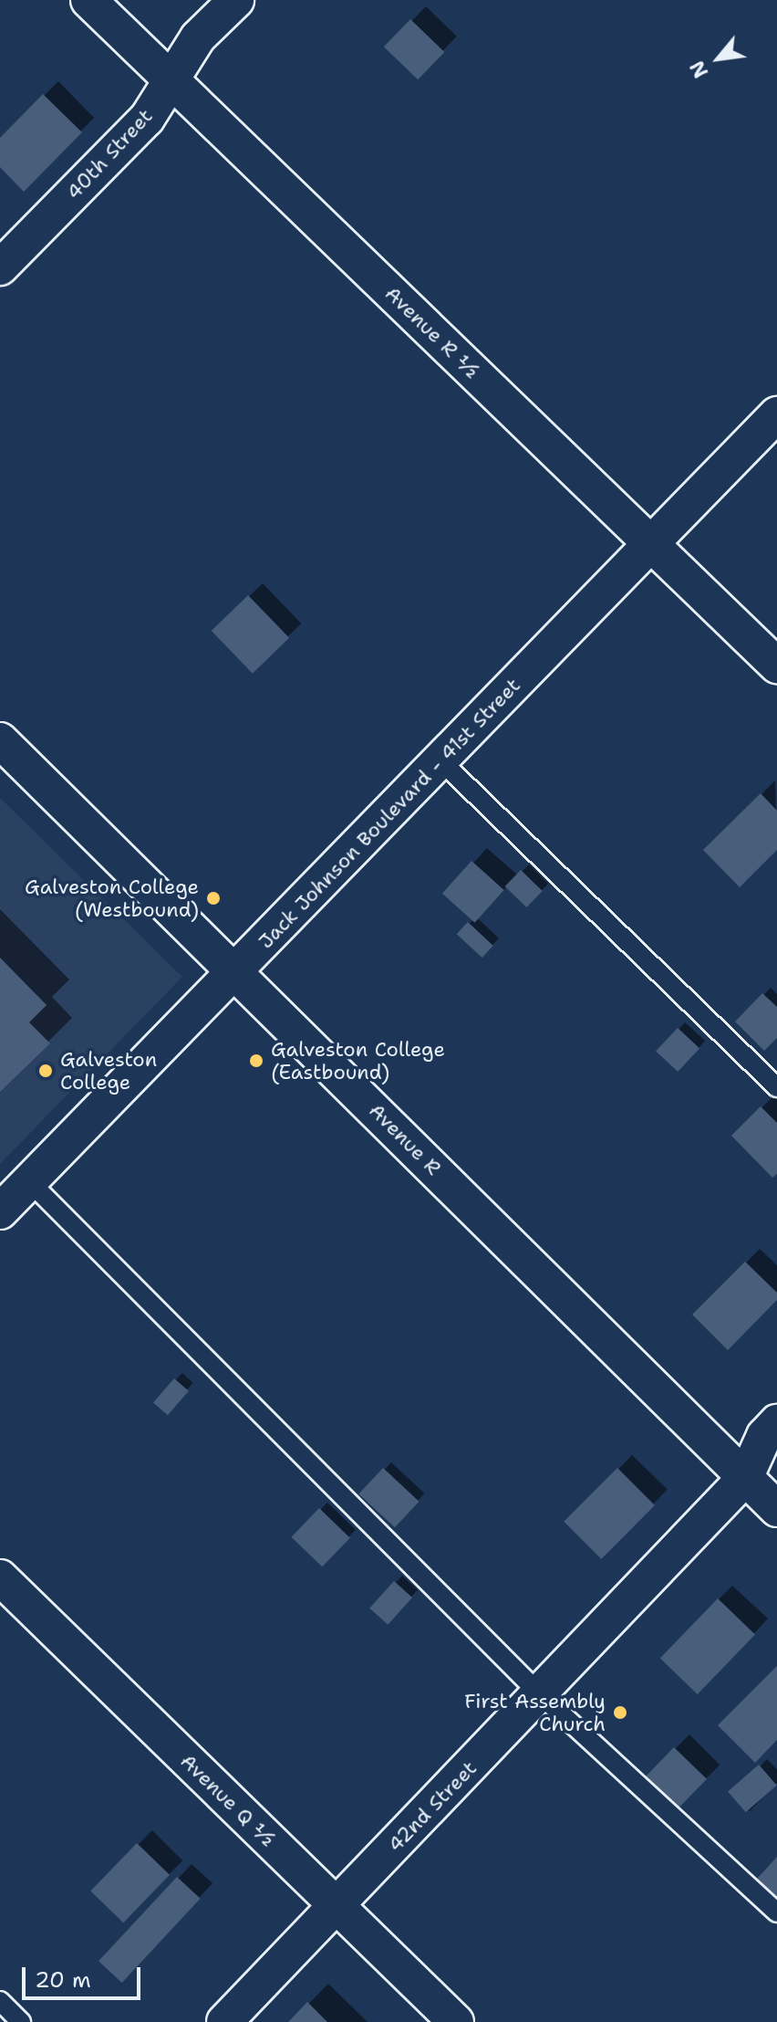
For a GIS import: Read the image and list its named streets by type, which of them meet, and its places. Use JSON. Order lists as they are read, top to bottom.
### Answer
{
  "streets": {
    "street": [
      "40th Street",
      "Avenue R ½",
      "Jack Johnson Boulevard - 41st Street",
      "Avenue R",
      "Avenue Q ½",
      "42nd Street"
    ]
  },
  "crossings": [
    ["40th Street", "Avenue R ½"],
    ["Avenue R ½", "Jack Johnson Boulevard - 41st Street"],
    ["Jack Johnson Boulevard - 41st Street", "Avenue R"],
    ["Avenue R", "42nd Street"],
    ["Avenue Q ½", "42nd Street"]
  ],
  "places": [
    "Galveston College (Westbound)",
    "Galveston College (Eastbound)",
    "Galveston College",
    "First Assembly Church"
  ],
  "scale_bar": "20 m",
  "north": "bottom left"
}
